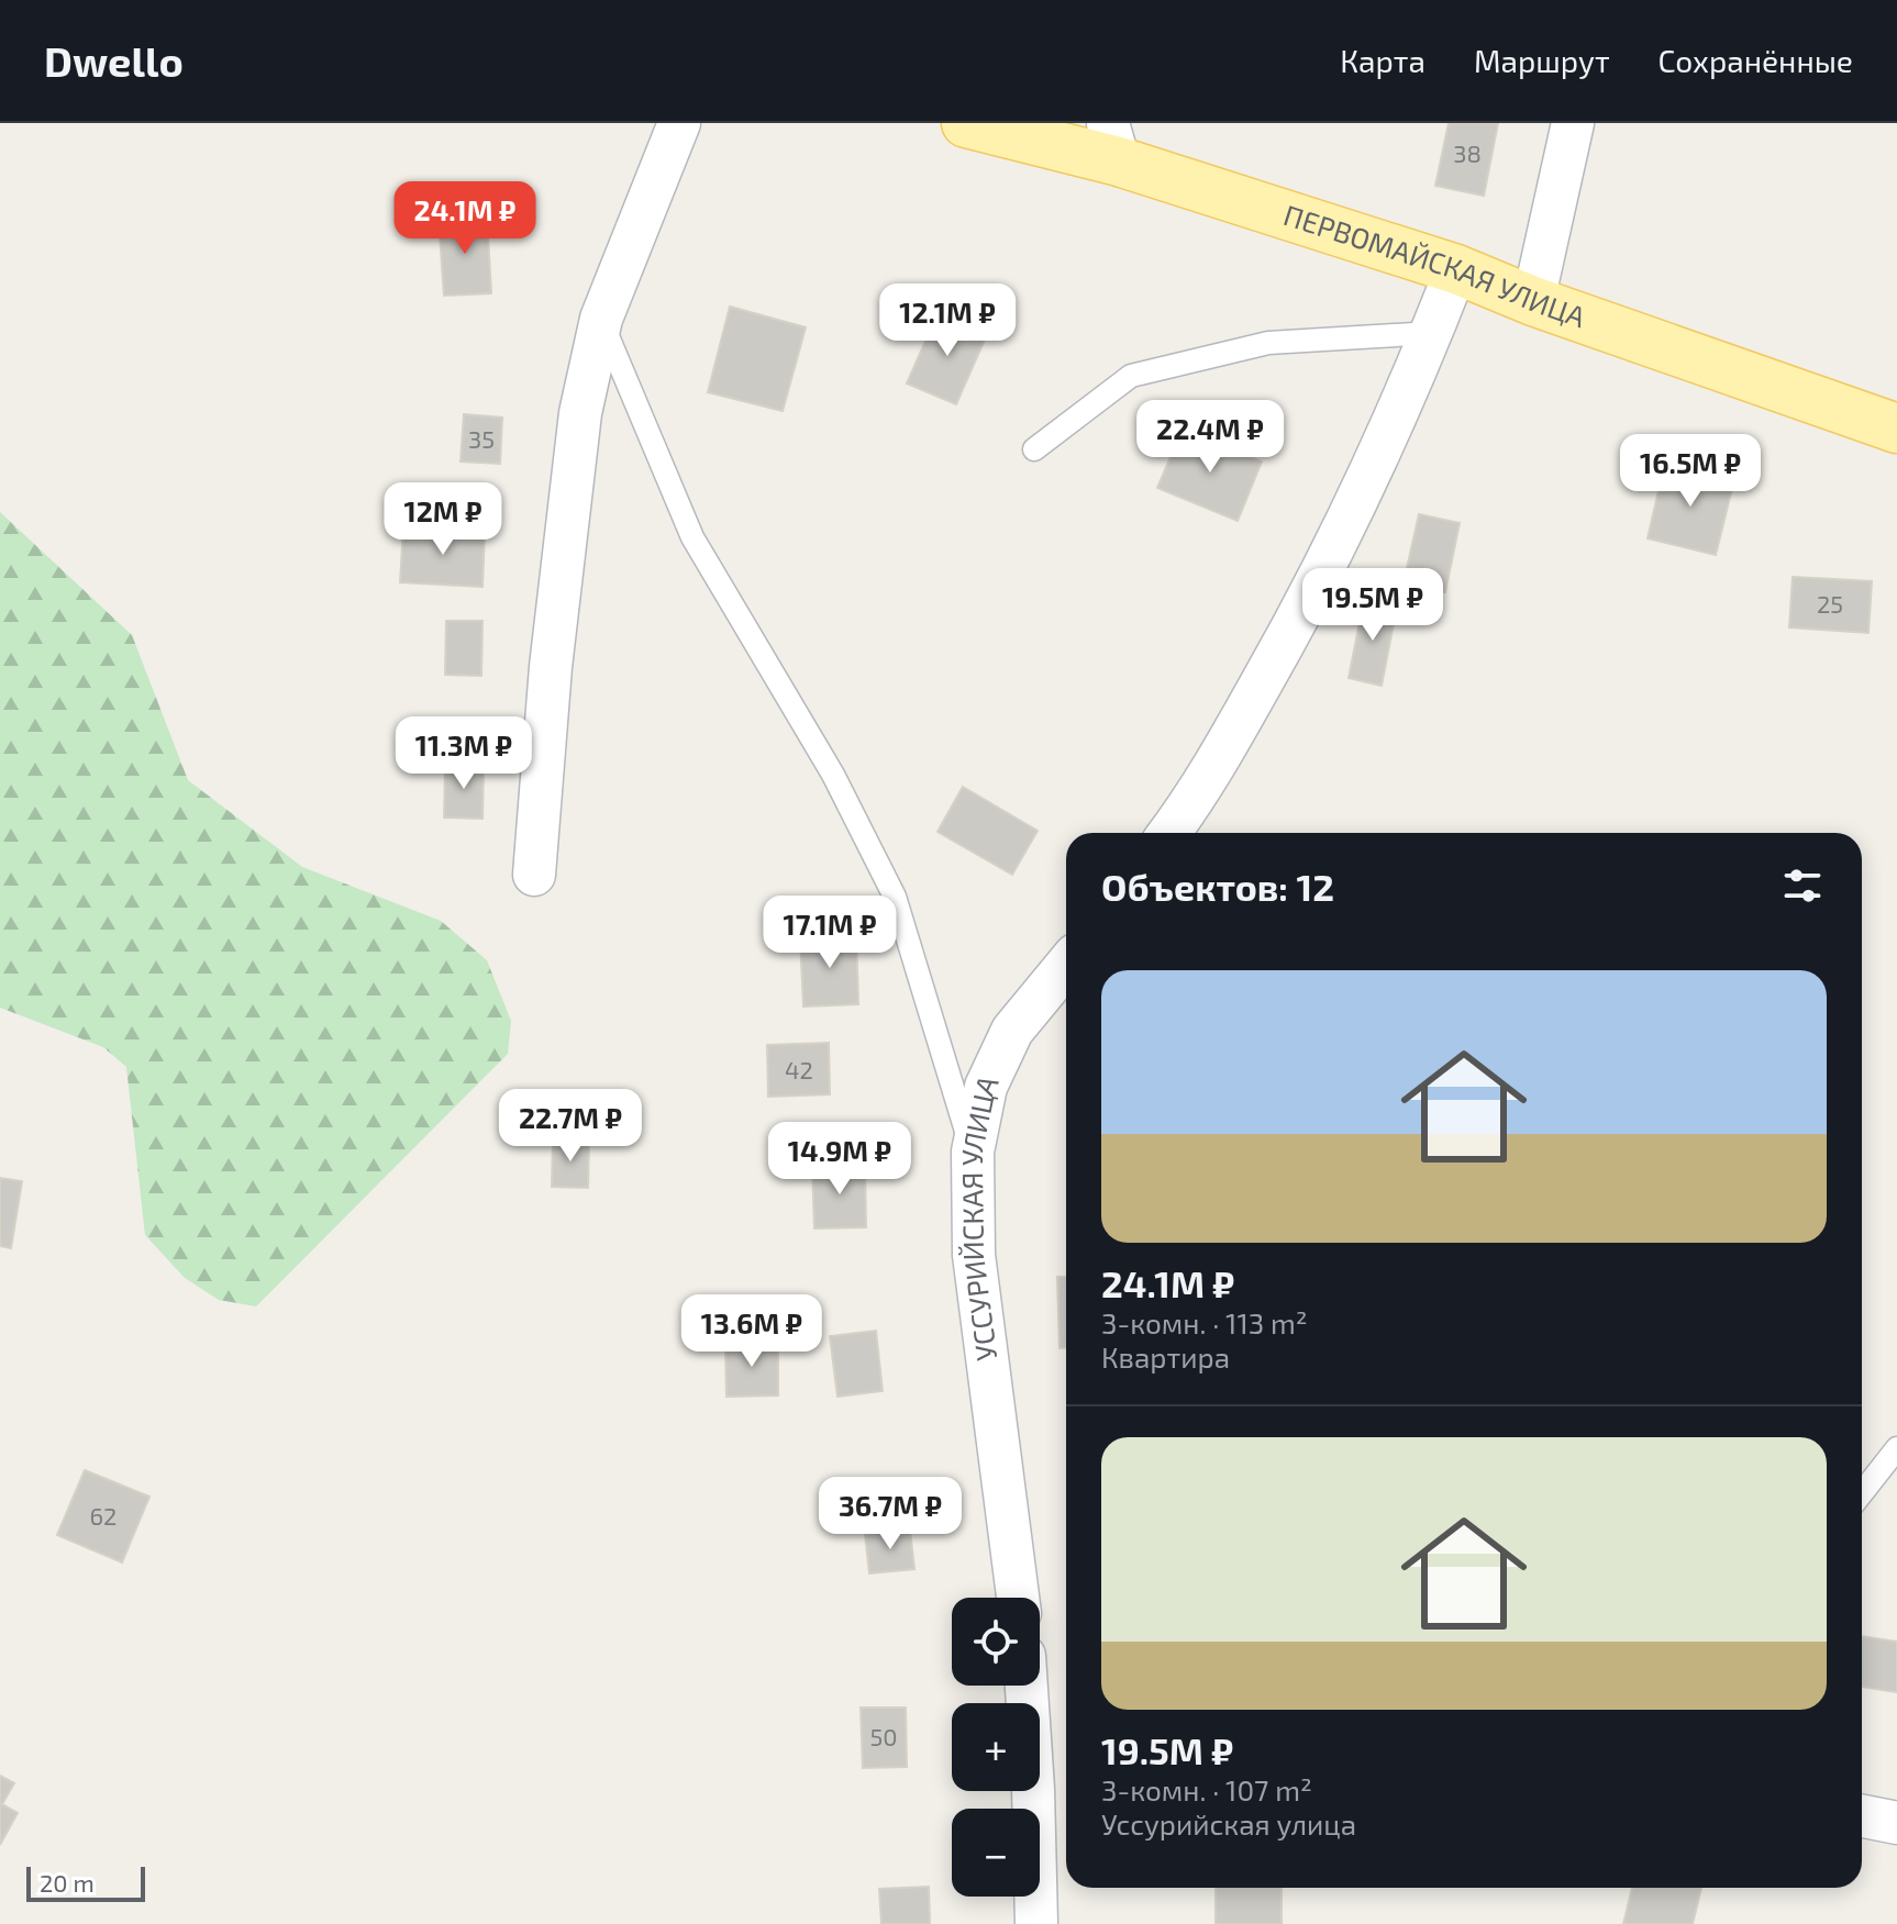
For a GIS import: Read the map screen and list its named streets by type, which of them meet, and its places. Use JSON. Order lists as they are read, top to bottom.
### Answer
{
  "streets": {
    "main road": ["ПЕРВОМАЙСКАЯ УЛИЦА"],
    "street": ["УССУРИЙСКАЯ УЛИЦА"]
  },
  "house_numbers": [
    "38",
    "35",
    "25",
    "42",
    "62",
    "50"
  ],
  "scale_bar": "20 m",
  "page": {
    "header": "Dwello",
    "nav": ["Карта", "Маршрут", "Сохранённые"],
    "price": [
      "24.1M ₽",
      "12.1M ₽",
      "22.4M ₽",
      "16.5M ₽",
      "12M ₽",
      "19.5M ₽",
      "11.3M ₽",
      "17.1M ₽",
      "22.7M ₽",
      "14.9M ₽",
      "13.6M ₽",
      "36.7M ₽"
    ],
    "heading": "Объектов: 12",
    "list": [
      {
        "name": "24.1M ₽",
        "note": "3-комн. · 113 m² · Квартира"
      },
      {
        "name": "19.5M ₽",
        "note": "3-комн. · 107 m² · Уссурийская улица"
      }
    ],
    "map_buttons": ["+", "−"],
    "scale": "20 m"
  }
}
